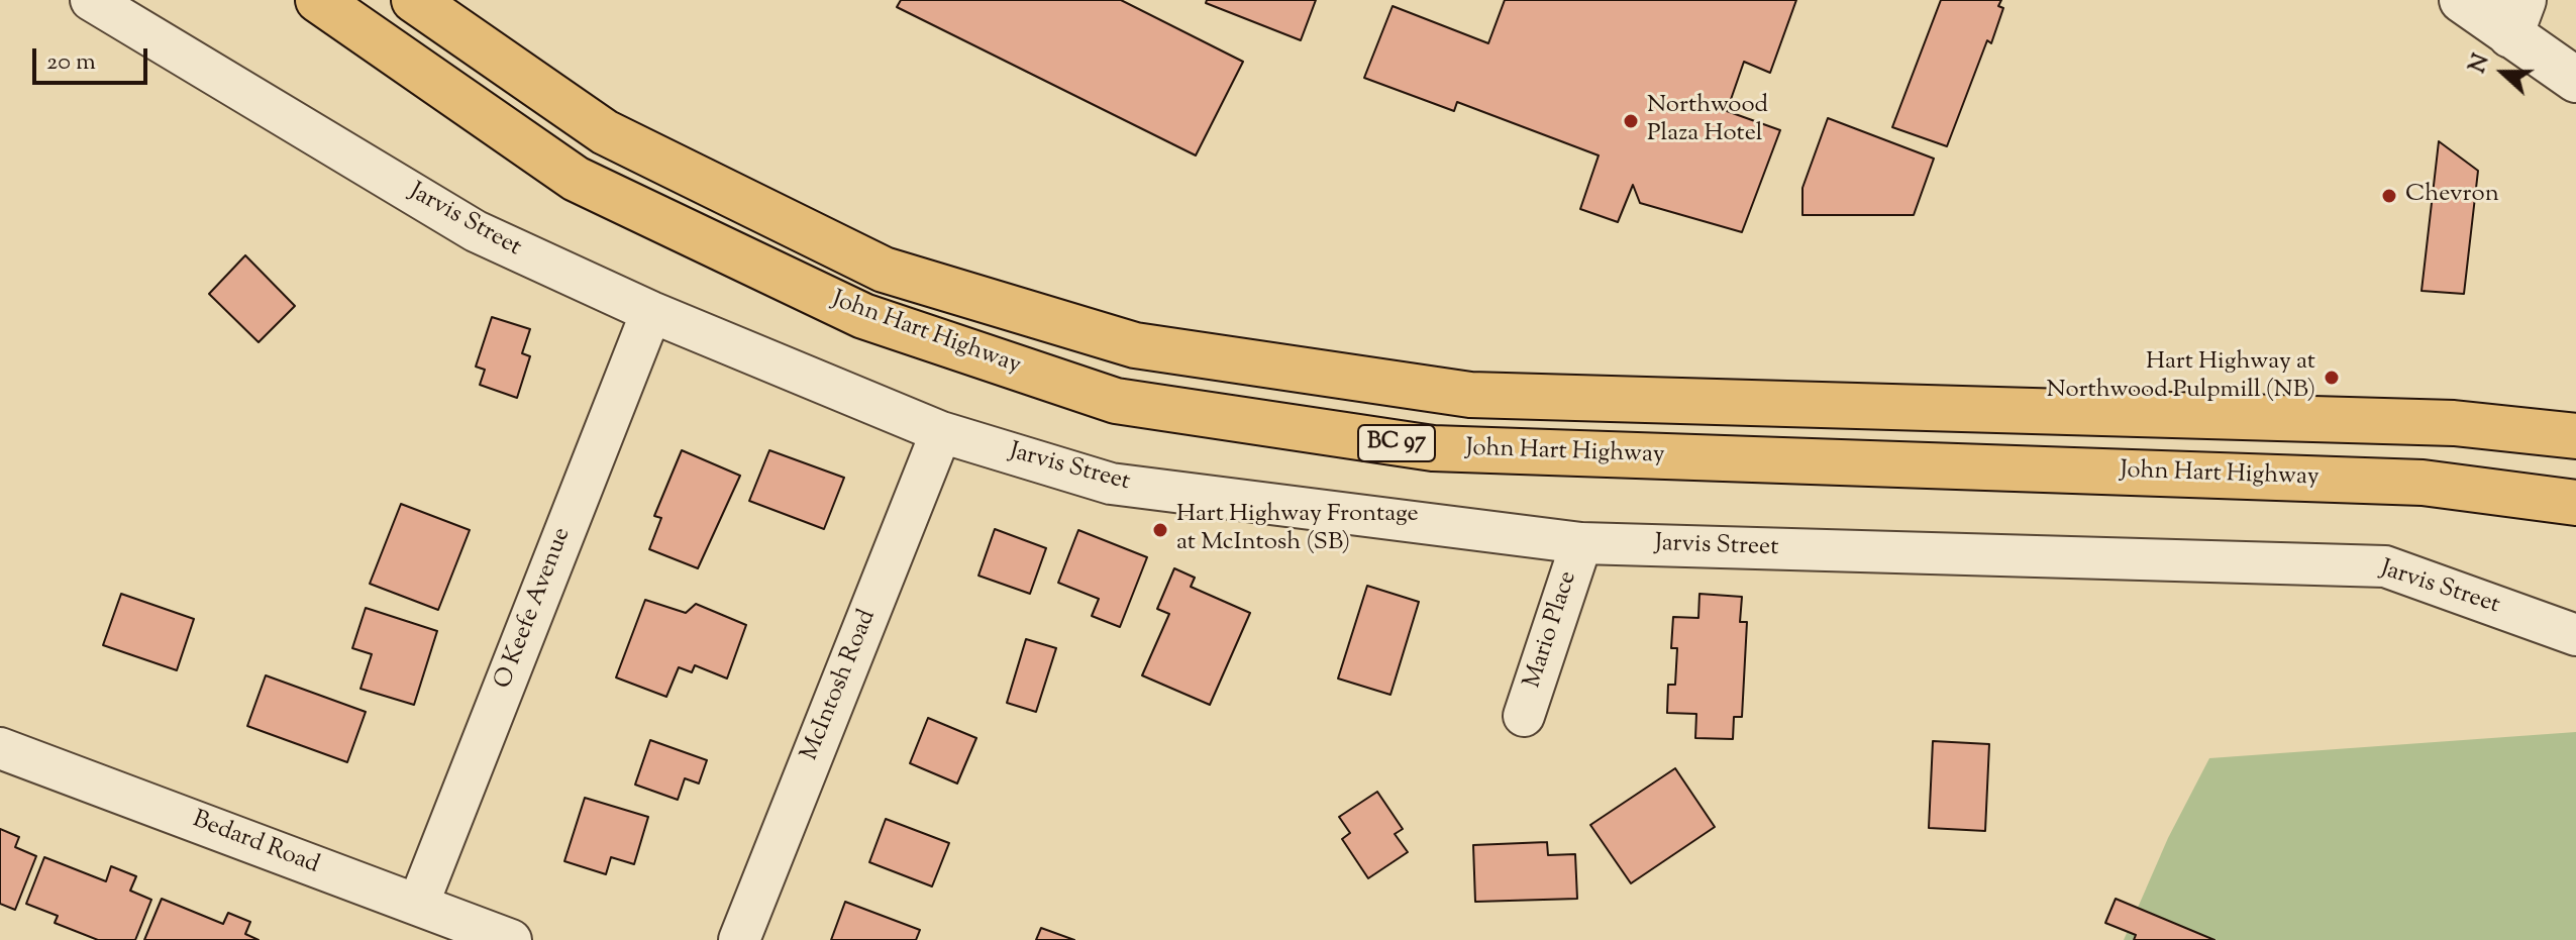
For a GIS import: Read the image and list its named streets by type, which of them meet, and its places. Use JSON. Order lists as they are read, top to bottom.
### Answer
{
  "streets": {
    "highway": ["John Hart Highway", "BC 97"],
    "street": [
      "Jarvis Street",
      "O Keefe Avenue",
      "Mario Place",
      "McIntosh Road",
      "Bedard Road"
    ]
  },
  "crossings": [
    ["Jarvis Street", "O Keefe Avenue"],
    ["Jarvis Street", "Mario Place"],
    ["Jarvis Street", "McIntosh Road"],
    ["O Keefe Avenue", "Bedard Road"]
  ],
  "places": [
    "Northwood Plaza Hotel",
    "Chevron",
    "Hart Highway at Northwood Pulpmill (NB)",
    "Hart Highway Frontage at McIntosh (SB)"
  ],
  "scale_bar": "20 m",
  "north": "left"
}
